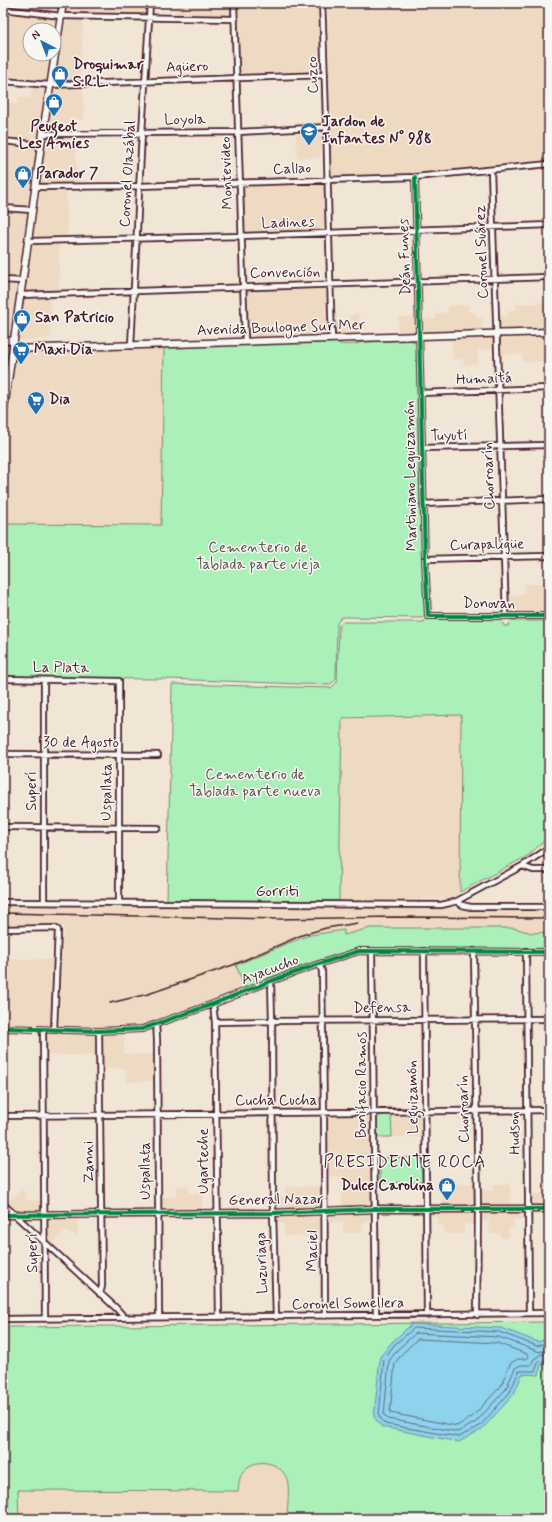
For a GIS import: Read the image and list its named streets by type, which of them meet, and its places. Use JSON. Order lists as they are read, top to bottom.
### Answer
{
  "streets": {
    "main road": ["Avenida Boulogne Sur Mer", "General Nazar"],
    "street": [
      "Agüero",
      "Cuzco",
      "Loyola",
      "Callao",
      "Montevideo",
      "Coronel Olazábal",
      "Ladines",
      "Coronel Suárez",
      "Deán Funes",
      "Convención",
      "Humaitá",
      "Tuyutí",
      "Martiniano Leguizamón",
      "Chorroarín",
      "Curapaligüe",
      "Donovan",
      "La Plata",
      "30 de Agosto",
      "Superí",
      "Uspallata",
      "Gorriti",
      "Ayacucho",
      "Defensa",
      "Bonifacio Ramos",
      "Leguizamón",
      "Cucha Cucha",
      "Hudson",
      "Ugarteche",
      "Zanni",
      "Maciel",
      "Luzuriaga",
      "Coronel Somellera"
    ]
  },
  "crossings": [
    ["Agüero", "Cuzco"],
    ["Agüero", "Montevideo"],
    ["Agüero", "Coronel Olazábal"],
    ["Cuzco", "Loyola"],
    ["Cuzco", "Callao"],
    ["Cuzco", "Ladines"],
    ["Cuzco", "Convención"],
    ["Cuzco", "Avenida Boulogne Sur Mer"],
    ["Loyola", "Montevideo"],
    ["Loyola", "Coronel Olazábal"],
    ["Callao", "Montevideo"],
    ["Callao", "Coronel Olazábal"],
    ["Callao", "Coronel Suárez"],
    ["Callao", "Deán Funes"],
    ["Montevideo", "Ladines"],
    ["Montevideo", "Convención"],
    ["Montevideo", "Avenida Boulogne Sur Mer"],
    ["Coronel Olazábal", "Ladines"],
    ["Coronel Olazábal", "Convención"],
    ["Coronel Olazábal", "Avenida Boulogne Sur Mer"],
    ["Ladines", "Coronel Suárez"],
    ["Ladines", "Deán Funes"],
    ["Coronel Suárez", "Convención"],
    ["Coronel Suárez", "Avenida Boulogne Sur Mer"],
    ["Coronel Suárez", "Chorroarín"],
    ["Deán Funes", "Convención"],
    ["Deán Funes", "Avenida Boulogne Sur Mer"],
    ["Deán Funes", "Martiniano Leguizamón"],
    ["Avenida Boulogne Sur Mer", "Martiniano Leguizamón"],
    ["Avenida Boulogne Sur Mer", "Chorroarín"],
    ["Humaitá", "Martiniano Leguizamón"],
    ["Humaitá", "Chorroarín"],
    ["Tuyutí", "Martiniano Leguizamón"],
    ["Tuyutí", "Chorroarín"],
    ["Martiniano Leguizamón", "Curapaligüe"],
    ["Martiniano Leguizamón", "Donovan"],
    ["Chorroarín", "Curapaligüe"],
    ["Chorroarín", "Donovan"],
    ["Chorroarín", "Ayacucho"],
    ["Chorroarín", "Defensa"],
    ["Chorroarín", "Cucha Cucha"],
    ["Chorroarín", "General Nazar"],
    ["Chorroarín", "Coronel Somellera"],
    ["La Plata", "Superí"],
    ["La Plata", "Uspallata"],
    ["30 de Agosto", "Superí"],
    ["30 de Agosto", "Uspallata"],
    ["Superí", "Gorriti"],
    ["Superí", "Ayacucho"],
    ["Superí", "Cucha Cucha"],
    ["Superí", "General Nazar"],
    ["Superí", "Coronel Somellera"],
    ["Uspallata", "Gorriti"],
    ["Uspallata", "Ayacucho"],
    ["Uspallata", "Cucha Cucha"],
    ["Uspallata", "General Nazar"],
    ["Uspallata", "Coronel Somellera"],
    ["Ayacucho", "Bonifacio Ramos"],
    ["Ayacucho", "Leguizamón"],
    ["Ayacucho", "Hudson"],
    ["Ayacucho", "Ugarteche"],
    ["Ayacucho", "Zanni"],
    ["Ayacucho", "Maciel"],
    ["Ayacucho", "Luzuriaga"],
    ["Defensa", "Bonifacio Ramos"],
    ["Defensa", "Leguizamón"],
    ["Defensa", "Hudson"],
    ["Defensa", "Ugarteche"],
    ["Defensa", "Maciel"],
    ["Defensa", "Luzuriaga"],
    ["Bonifacio Ramos", "Cucha Cucha"],
    ["Bonifacio Ramos", "General Nazar"],
    ["Bonifacio Ramos", "Coronel Somellera"],
    ["Leguizamón", "Cucha Cucha"],
    ["Leguizamón", "General Nazar"],
    ["Leguizamón", "Coronel Somellera"],
    ["Cucha Cucha", "Hudson"],
    ["Cucha Cucha", "Ugarteche"],
    ["Cucha Cucha", "Zanni"],
    ["Cucha Cucha", "Maciel"],
    ["Cucha Cucha", "Luzuriaga"],
    ["Hudson", "General Nazar"],
    ["Hudson", "Coronel Somellera"],
    ["Ugarteche", "General Nazar"],
    ["Ugarteche", "Coronel Somellera"],
    ["Zanni", "General Nazar"],
    ["General Nazar", "Maciel"],
    ["General Nazar", "Luzuriaga"],
    ["Maciel", "Coronel Somellera"],
    ["Luzuriaga", "Coronel Somellera"]
  ],
  "districts": ["PRESIDENTE ROCA"],
  "parks": ["Cementerio de Tablada parte vieja", "Cementerio de Tablada parte nueva"],
  "places": {
    "shop": [
      "Droquimar S.R.L.",
      "Peugeot Les Amies",
      "Parador 7",
      "San Patricio",
      "Dulce Carolina"
    ],
    "school or university": ["Jardon de Infantes N° 988"],
    "supermarket": ["Maxi Dia", "Dia"]
  },
  "north": "top left"
}
